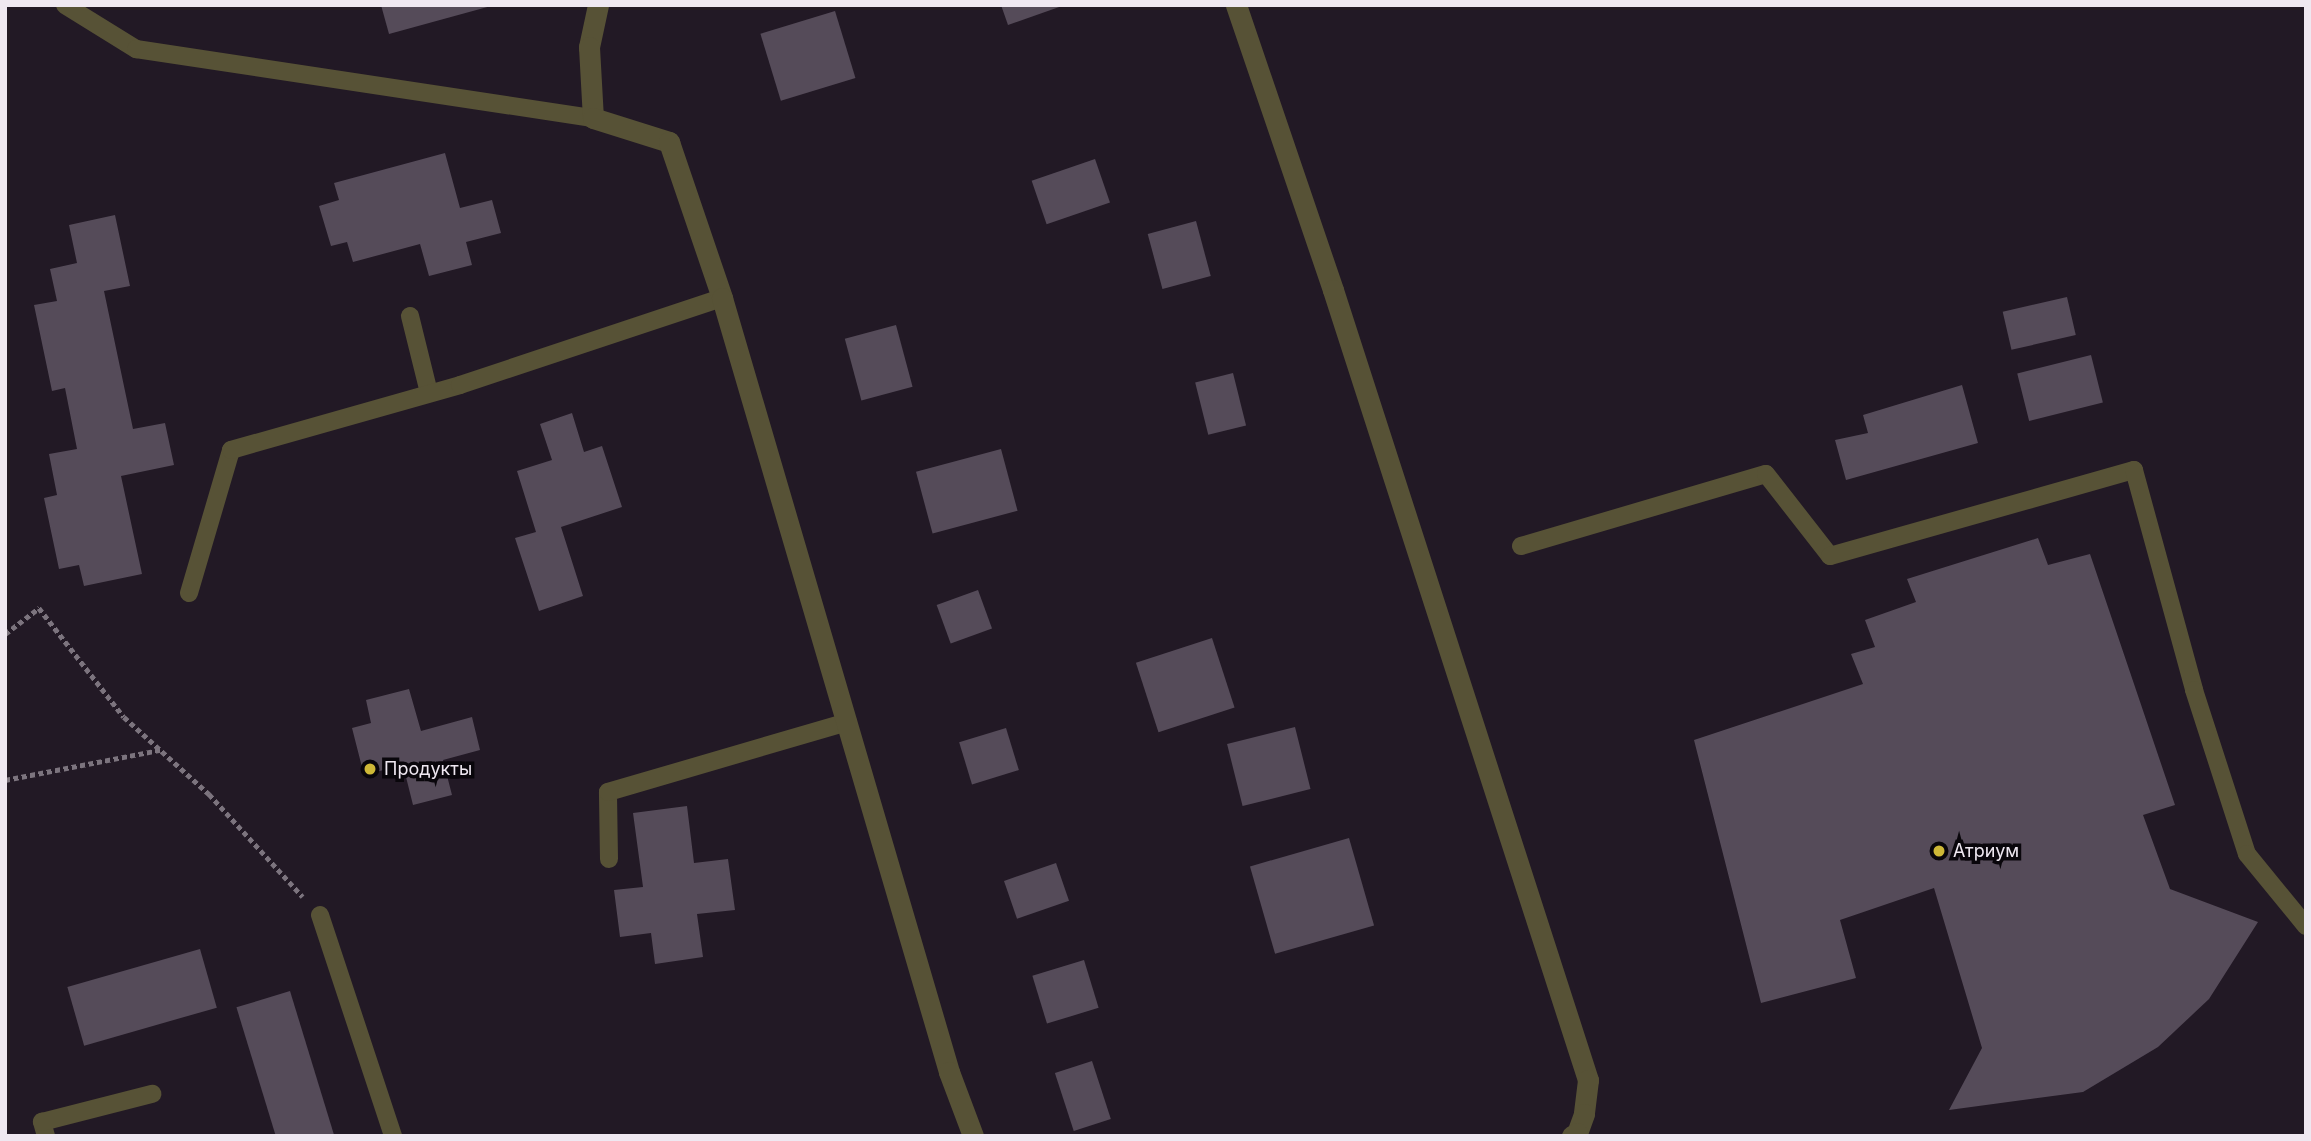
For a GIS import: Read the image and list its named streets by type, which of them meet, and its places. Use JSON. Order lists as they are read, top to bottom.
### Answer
{
  "places": ["Продукты", "Атриум"]
}
